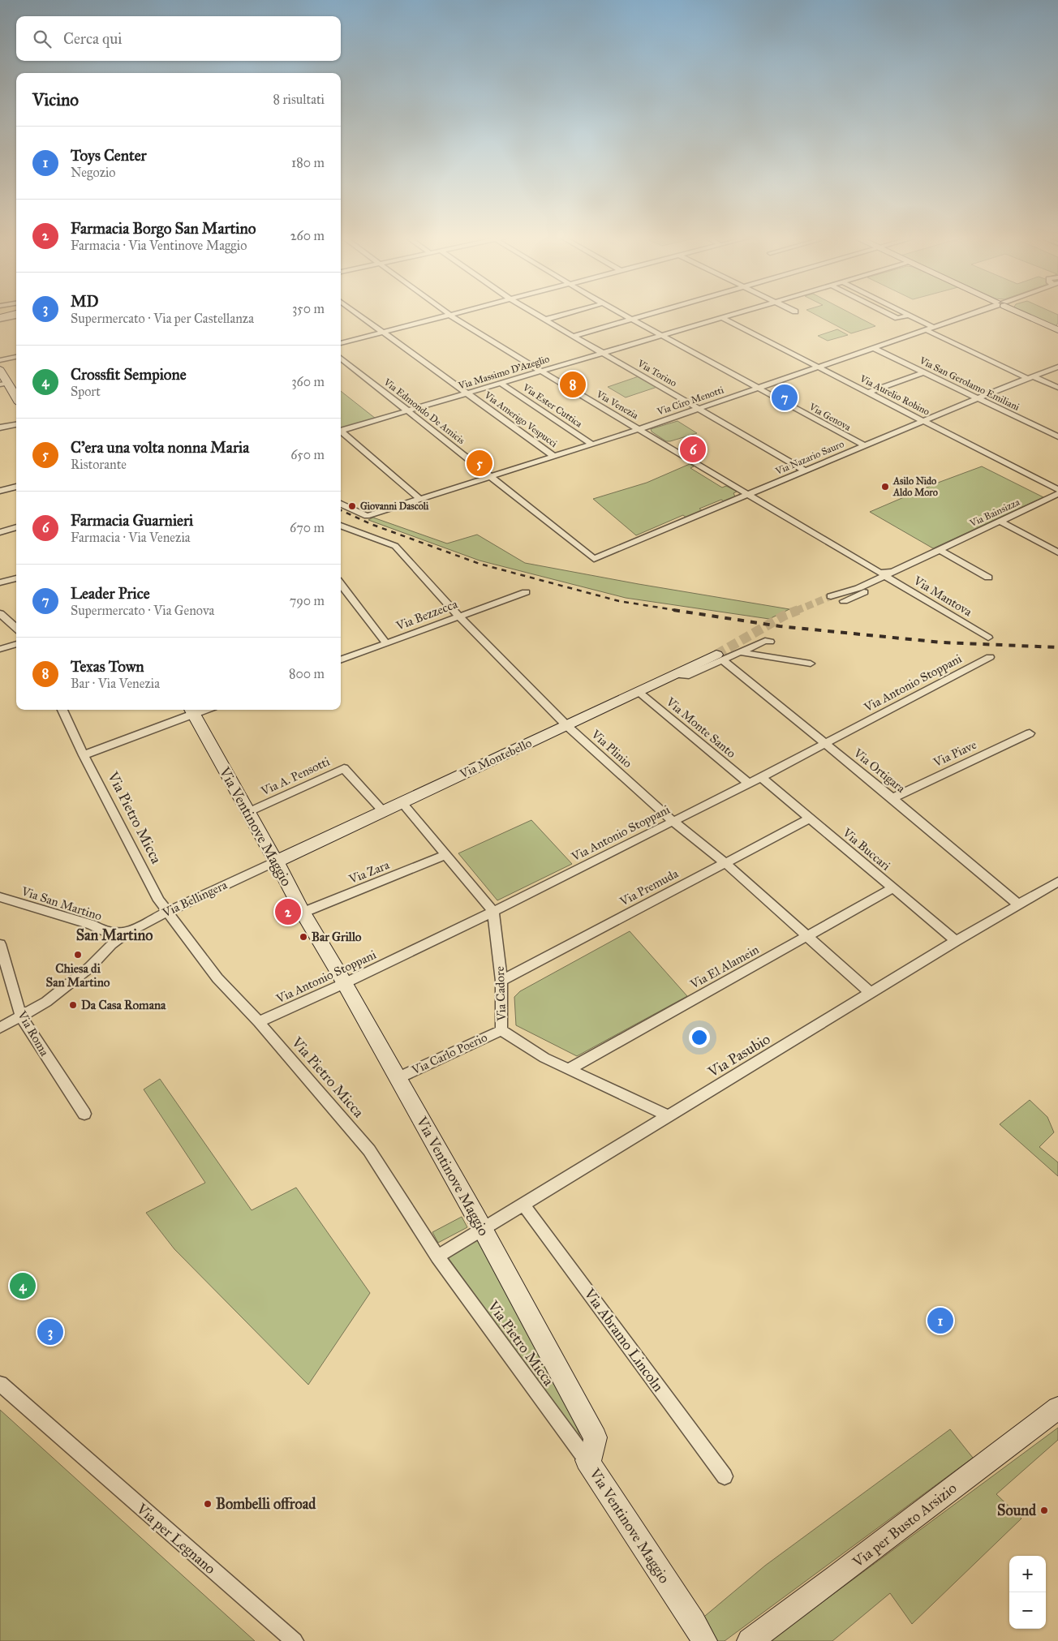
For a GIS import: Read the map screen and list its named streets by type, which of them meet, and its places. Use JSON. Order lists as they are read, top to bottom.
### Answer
{
  "streets": {
    "street": [
      "Via Massimo D'Azeglio",
      "Via Torino",
      "Via San Gerolamo Emiliani",
      "Via Aurelio Robino",
      "Via Ciro Menotti",
      "Via Venezia",
      "Via Ester Cuttica",
      "Via Edmondo De Amicis",
      "Via Genova",
      "Via Amerigo Vespucci",
      "Via Nazario Sauro",
      "Via Bainsizza",
      "Via Mantova",
      "Via Bezzecca",
      "Via Antonio Stoppani",
      "Via Monte Santo",
      "Via Plinio",
      "Via Piave",
      "Via Montebello",
      "Via Ortigara",
      "Via A. Pensotti",
      "Via Pietro Micca",
      "Via Ventinove Maggio",
      "Via Buccari",
      "Via Zara",
      "Via Premuda",
      "Via Bellingera",
      "Via San Martino",
      "Via El Alamein",
      "Via Cadore",
      "Via Roma",
      "Via Carlo Poerio",
      "Via Pasubio",
      "Via Abramo Lincoln",
      "Via per Busto Arsizio",
      "Via per Legnano"
    ]
  },
  "crossings": [
    ["Via Massimo D'Azeglio", "Via Torino"],
    ["Via Massimo D'Azeglio", "Via Aurelio Robino"],
    ["Via Massimo D'Azeglio", "Via Venezia"],
    ["Via Massimo D'Azeglio", "Via Ester Cuttica"],
    ["Via Massimo D'Azeglio", "Via Edmondo De Amicis"],
    ["Via Massimo D'Azeglio", "Via Genova"],
    ["Via Massimo D'Azeglio", "Via Amerigo Vespucci"],
    ["Via Torino", "Via Ciro Menotti"],
    ["Via Torino", "Via Nazario Sauro"],
    ["Via San Gerolamo Emiliani", "Via Ciro Menotti"],
    ["Via San Gerolamo Emiliani", "Via Nazario Sauro"],
    ["Via Aurelio Robino", "Via Ciro Menotti"],
    ["Via Aurelio Robino", "Via Nazario Sauro"],
    ["Via Ciro Menotti", "Via Venezia"],
    ["Via Ciro Menotti", "Via Ester Cuttica"],
    ["Via Ciro Menotti", "Via Edmondo De Amicis"],
    ["Via Ciro Menotti", "Via Genova"],
    ["Via Ciro Menotti", "Via Amerigo Vespucci"],
    ["Via Venezia", "Via Nazario Sauro"],
    ["Via Venezia", "Via Bainsizza"],
    ["Via Venezia", "Via Mantova"],
    ["Via Edmondo De Amicis", "Via Nazario Sauro"],
    ["Via Genova", "Via Nazario Sauro"],
    ["Via Bainsizza", "Via Mantova"],
    ["Via Bezzecca", "Via Plinio"],
    ["Via Antonio Stoppani", "Via Monte Santo"],
    ["Via Antonio Stoppani", "Via Plinio"],
    ["Via Antonio Stoppani", "Via Ortigara"],
    ["Via Antonio Stoppani", "Via Pietro Micca"],
    ["Via Antonio Stoppani", "Via Ventinove Maggio"],
    ["Via Antonio Stoppani", "Via Buccari"],
    ["Via Antonio Stoppani", "Via Cadore"],
    ["Via Monte Santo", "Via Montebello"],
    ["Via Plinio", "Via Montebello"],
    ["Via Plinio", "Via Premuda"],
    ["Via Plinio", "Via El Alamein"],
    ["Via Plinio", "Via Pasubio"],
    ["Via Piave", "Via Ortigara"],
    ["Via Montebello", "Via Ortigara"],
    ["Via Montebello", "Via A. Pensotti"],
    ["Via Montebello", "Via Ventinove Maggio"],
    ["Via Montebello", "Via Bellingera"],
    ["Via Ortigara", "Via Pasubio"],
    ["Via A. Pensotti", "Via Ventinove Maggio"],
    ["Via Pietro Micca", "Via Ventinove Maggio"],
    ["Via Pietro Micca", "Via Bellingera"],
    ["Via Pietro Micca", "Via Pasubio"],
    ["Via Ventinove Maggio", "Via Zara"],
    ["Via Ventinove Maggio", "Via Bellingera"],
    ["Via Ventinove Maggio", "Via Carlo Poerio"],
    ["Via Ventinove Maggio", "Via Pasubio"],
    ["Via Buccari", "Via Premuda"],
    ["Via Buccari", "Via El Alamein"],
    ["Via Buccari", "Via Pasubio"],
    ["Via Premuda", "Via Cadore"],
    ["Via Bellingera", "Via San Martino"],
    ["Via Bellingera", "Via Roma"],
    ["Via El Alamein", "Via Cadore"],
    ["Via Cadore", "Via Carlo Poerio"],
    ["Via Cadore", "Via Pasubio"],
    ["Via Pasubio", "Via Abramo Lincoln"]
  ],
  "districts": ["San Martino"],
  "places": [
    "Asilo Nido Aldo Moro",
    "Giovanni Dascoli",
    "Bar Grillo",
    "Chiesa di San Martino",
    "Da Casa Romana",
    "Bombelli offroad",
    "Sound"
  ],
  "page": {
    "search": "Cerca qui",
    "heading": ["Vicino", "8 risultati"],
    "list": [
      {
        "mark": "1",
        "name": "Toys Center",
        "note": "Negozio",
        "value": "180 m"
      },
      {
        "mark": "2",
        "name": "Farmacia Borgo San Martino",
        "note": "Farmacia · Via Ventinove Maggio",
        "value": "260 m"
      },
      {
        "mark": "3",
        "name": "MD",
        "note": "Supermercato · Via per Castellanza",
        "value": "350 m"
      },
      {
        "mark": "4",
        "name": "Crossfit Sempione",
        "note": "Sport",
        "value": "360 m"
      },
      {
        "mark": "5",
        "name": "C'era una volta nonna Maria",
        "note": "Ristorante",
        "value": "650 m"
      },
      {
        "mark": "6",
        "name": "Farmacia Guarnieri",
        "note": "Farmacia · Via Venezia",
        "value": "670 m"
      },
      {
        "mark": "7",
        "name": "Leader Price",
        "note": "Supermercato · Via Genova",
        "value": "790 m"
      },
      {
        "mark": "8",
        "name": "Texas Town",
        "note": "Bar · Via Venezia",
        "value": "800 m"
      }
    ],
    "pins": [
      "8",
      "7",
      "6",
      "5",
      "2",
      "4",
      "1",
      "3"
    ],
    "map_buttons": ["+", "−"]
  }
}
